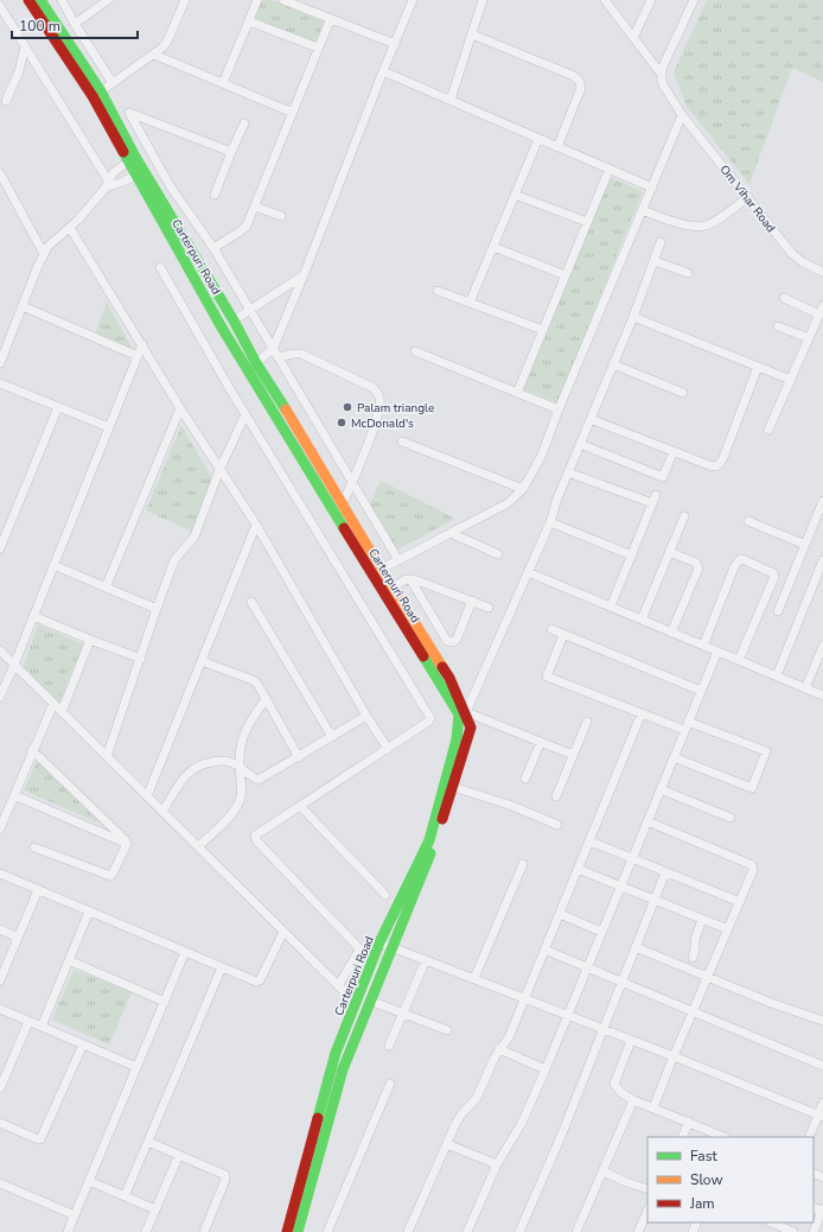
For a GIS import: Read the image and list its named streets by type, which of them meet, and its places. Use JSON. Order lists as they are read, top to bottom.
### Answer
{
  "streets": {
    "main road": ["Carterpuri Road"],
    "street": ["Om Vihar Road"]
  },
  "places": ["Palam triangle", "McDonald's"],
  "legend": ["Fast", "Slow", "Jam"],
  "scale_bar": "100 m"
}
